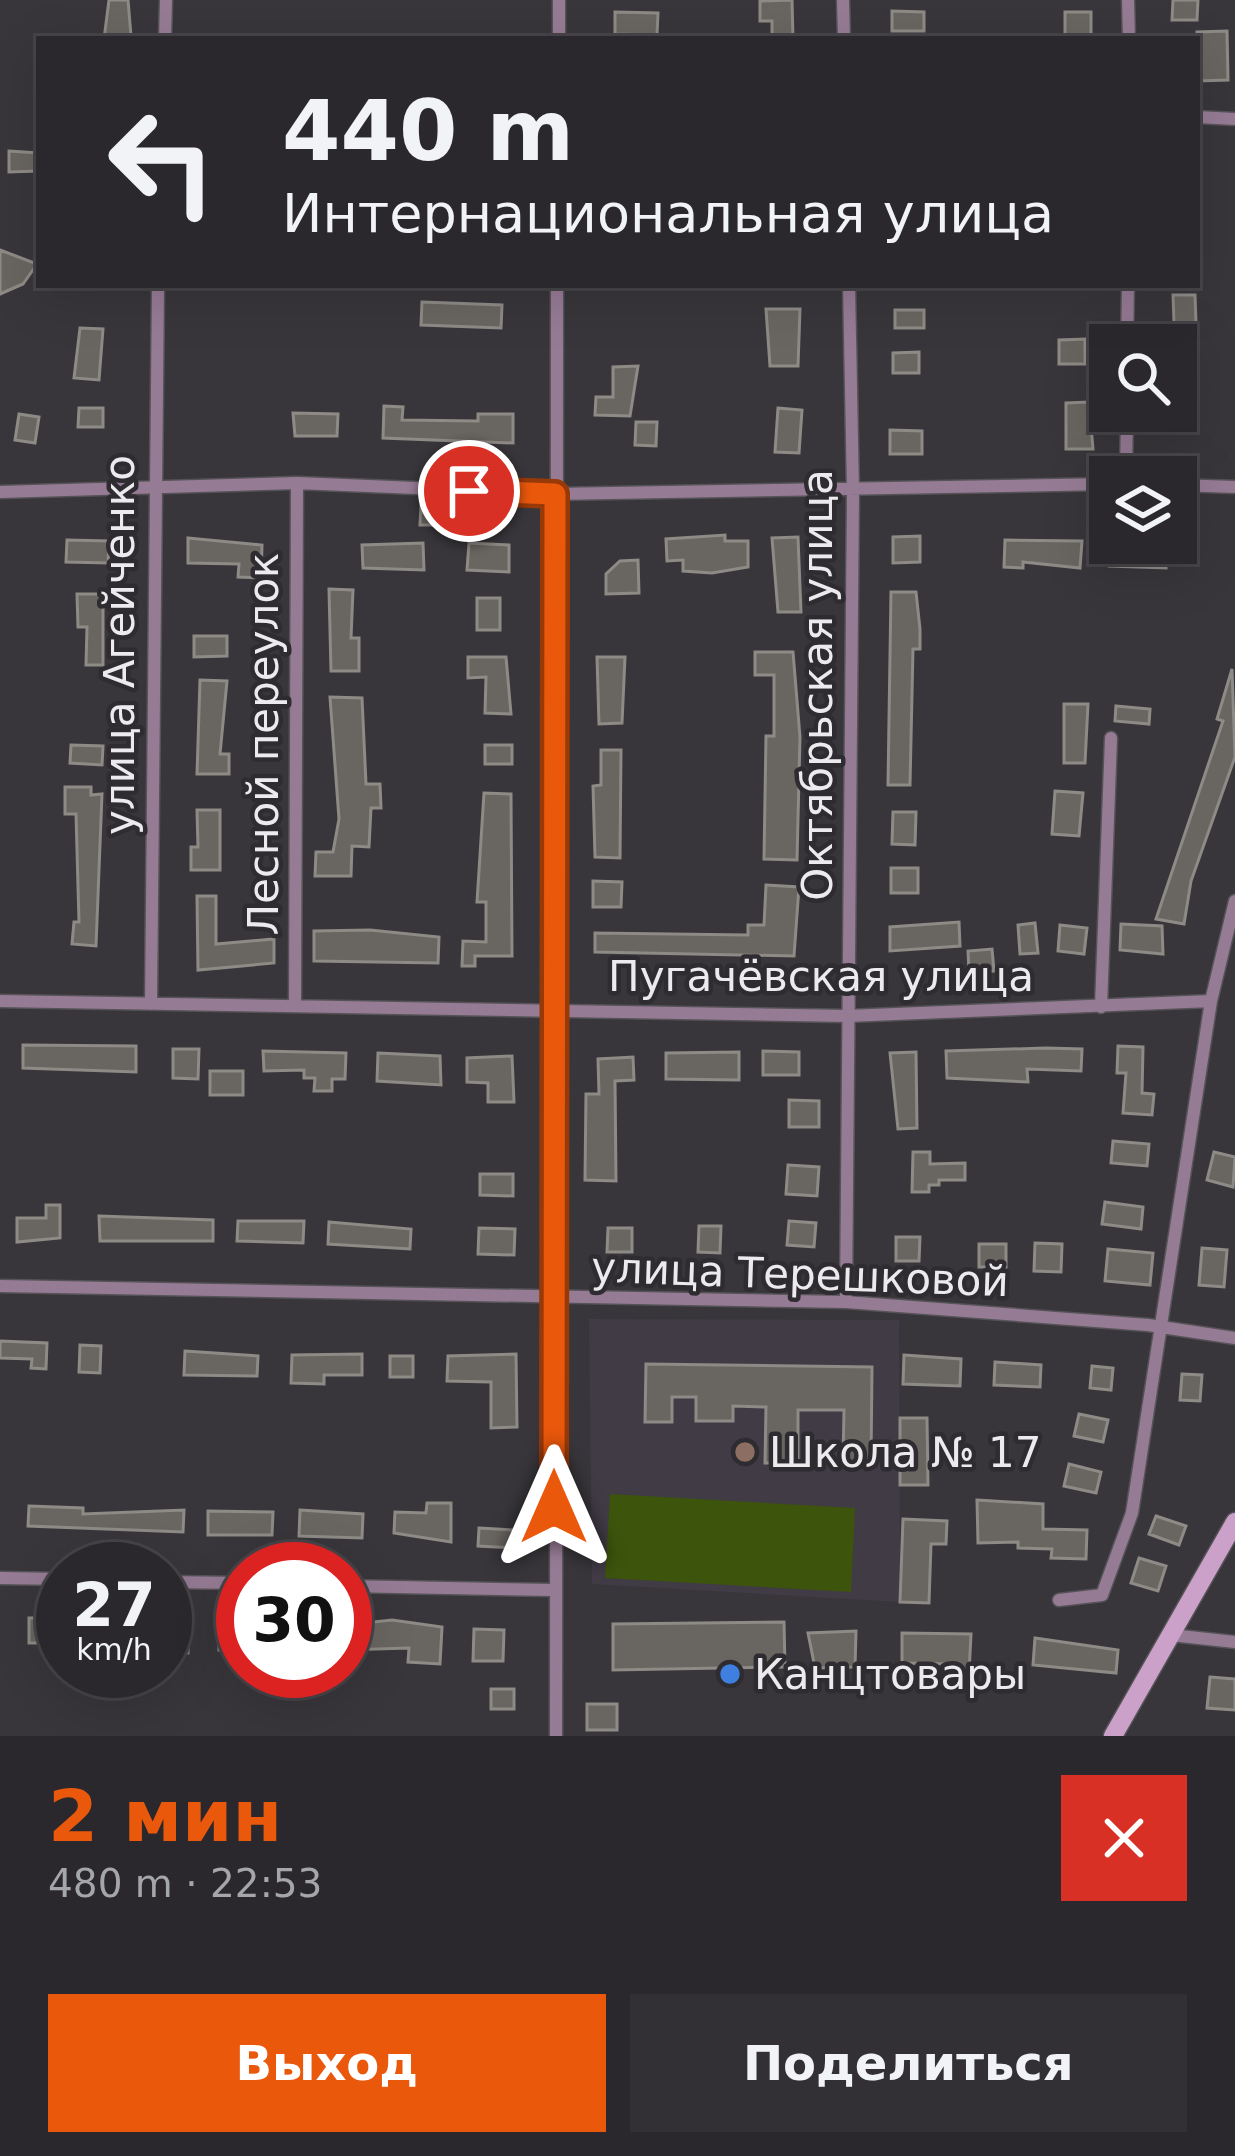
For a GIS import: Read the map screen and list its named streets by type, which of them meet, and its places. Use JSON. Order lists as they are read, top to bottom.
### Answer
{
  "streets": {
    "street": [
      "улица Агейченко",
      "Октябрьская улица",
      "Лесной переулок",
      "Пугачёвская улица",
      "улица Терешковой"
    ]
  },
  "crossings": [
    ["улица Агейченко", "Пугачёвская улица"],
    ["Октябрьская улица", "Пугачёвская улица"],
    ["Октябрьская улица", "улица Терешковой"],
    ["Лесной переулок", "Пугачёвская улица"]
  ],
  "places": ["Школа № 17", "Канцтовары"],
  "page": {
    "turn": ["440 m", "Интернациональная улица"],
    "speed": "27 km/h",
    "limit": "30",
    "heading": ["2 мин", "480 m · 22:53"],
    "buttons": ["Выход", "Поделиться"]
  }
}
